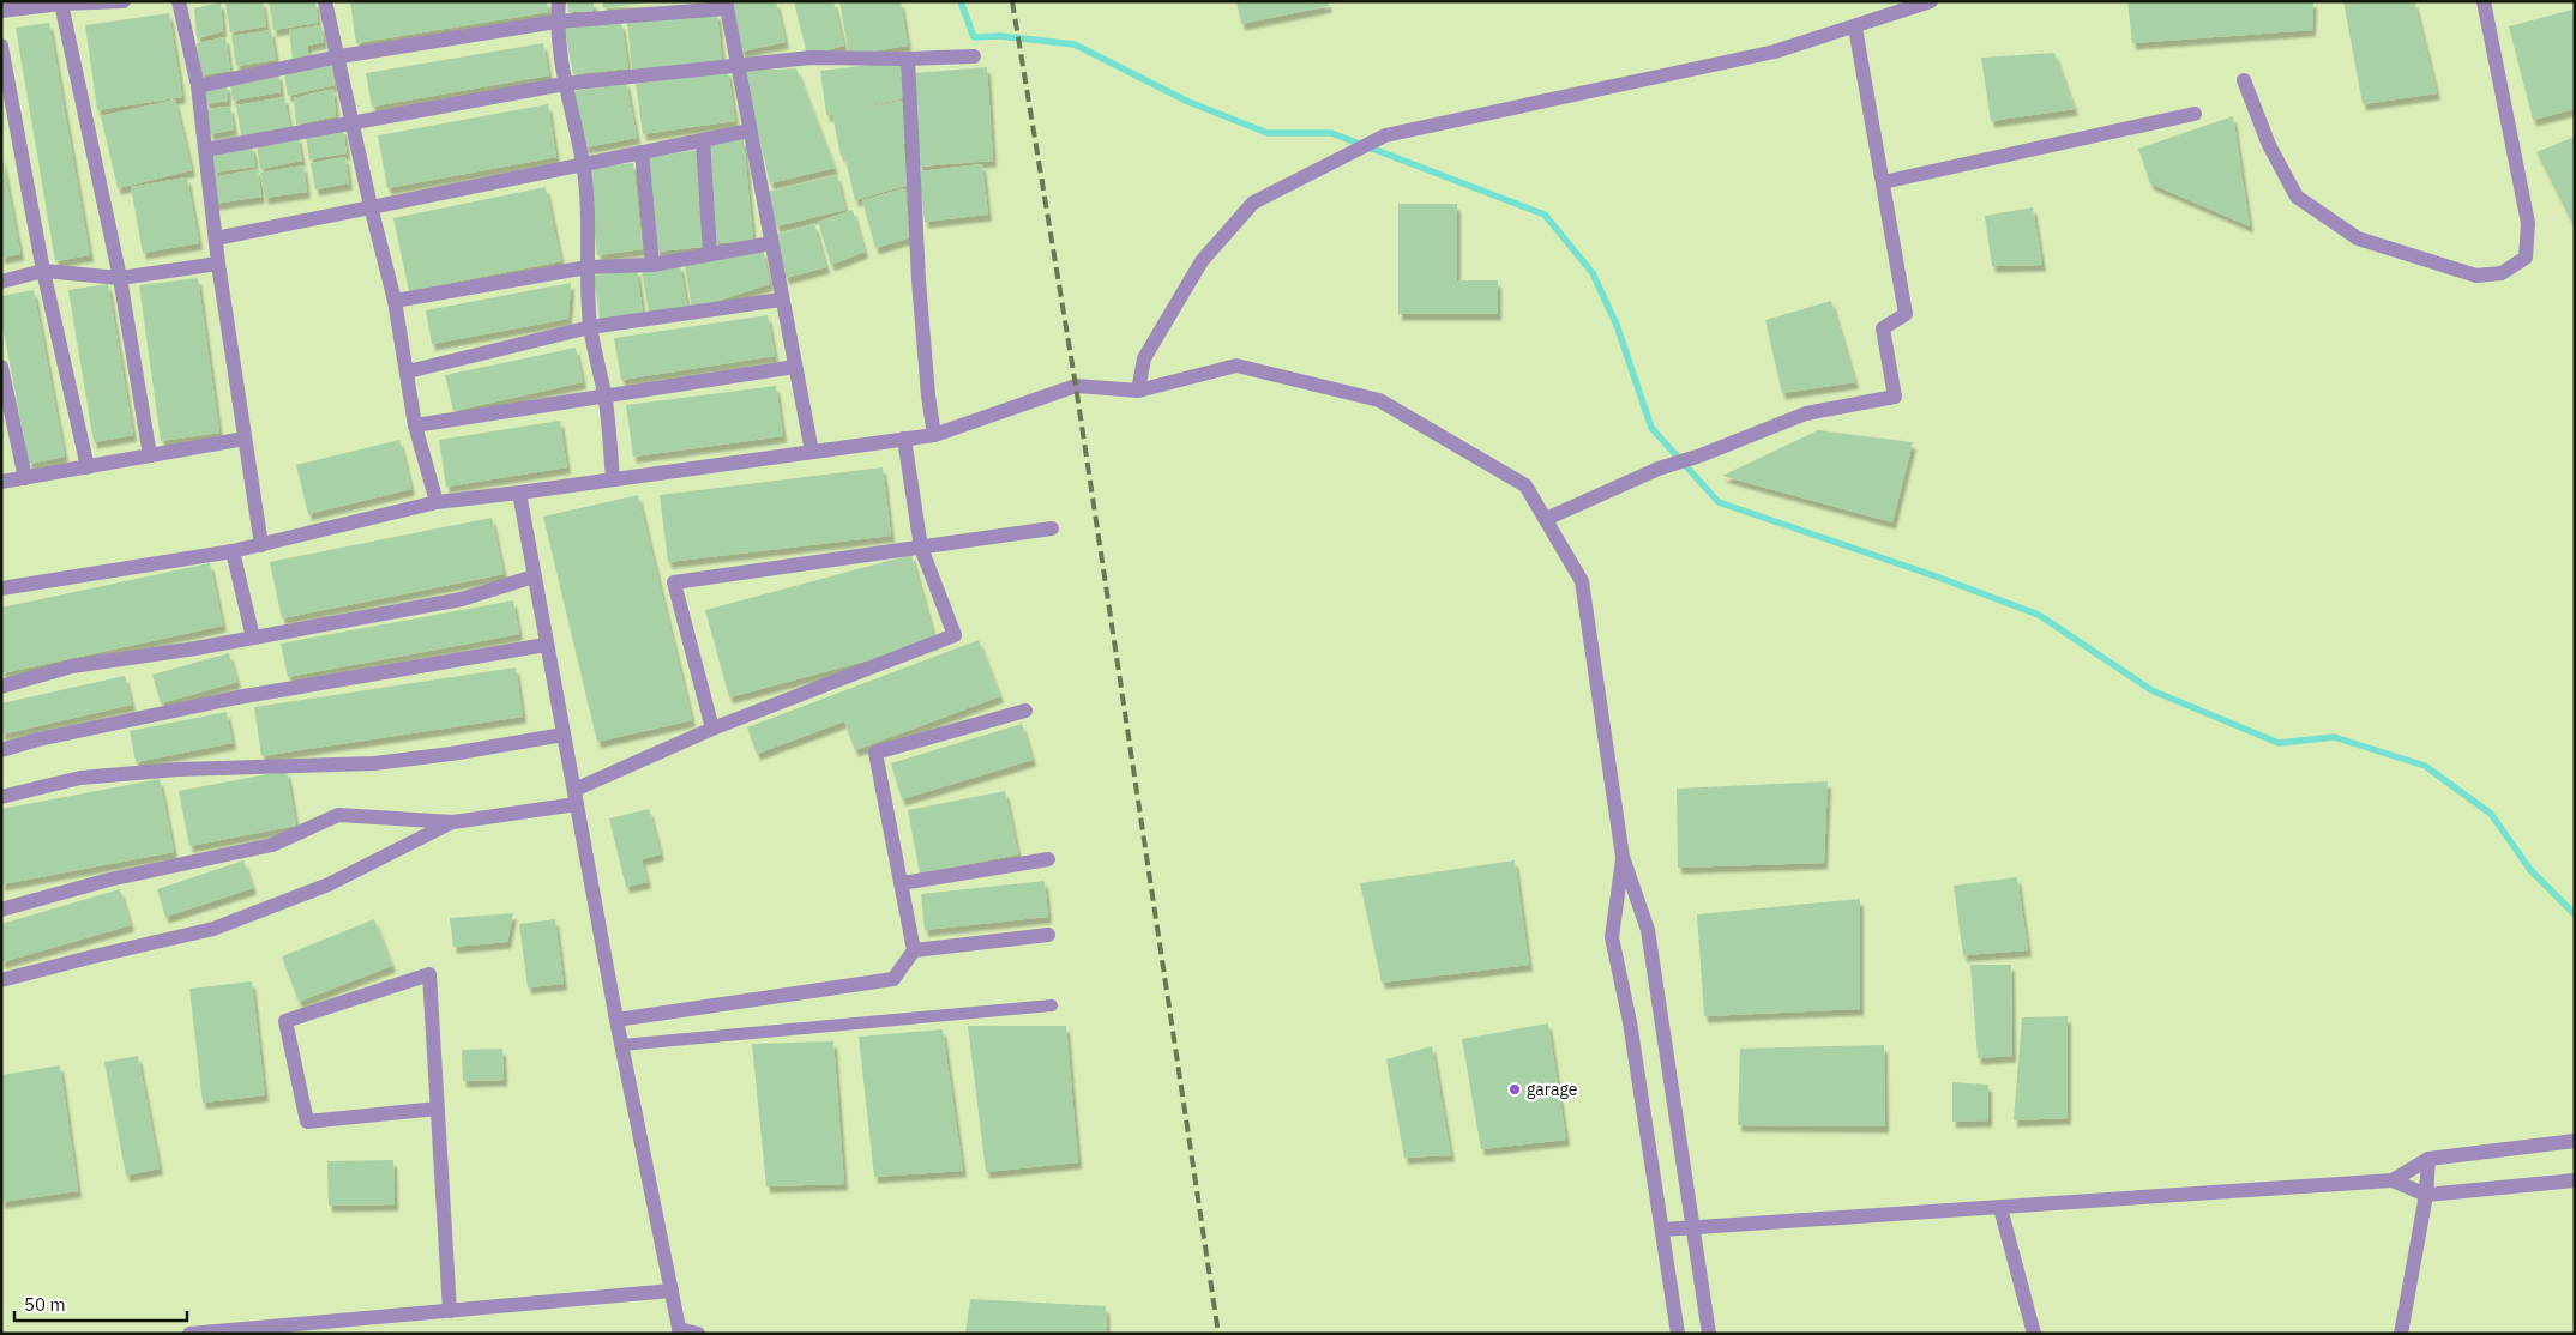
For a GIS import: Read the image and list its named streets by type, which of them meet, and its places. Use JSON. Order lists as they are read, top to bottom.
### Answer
{
  "places": ["garage"],
  "scale_bar": "50 m"
}
